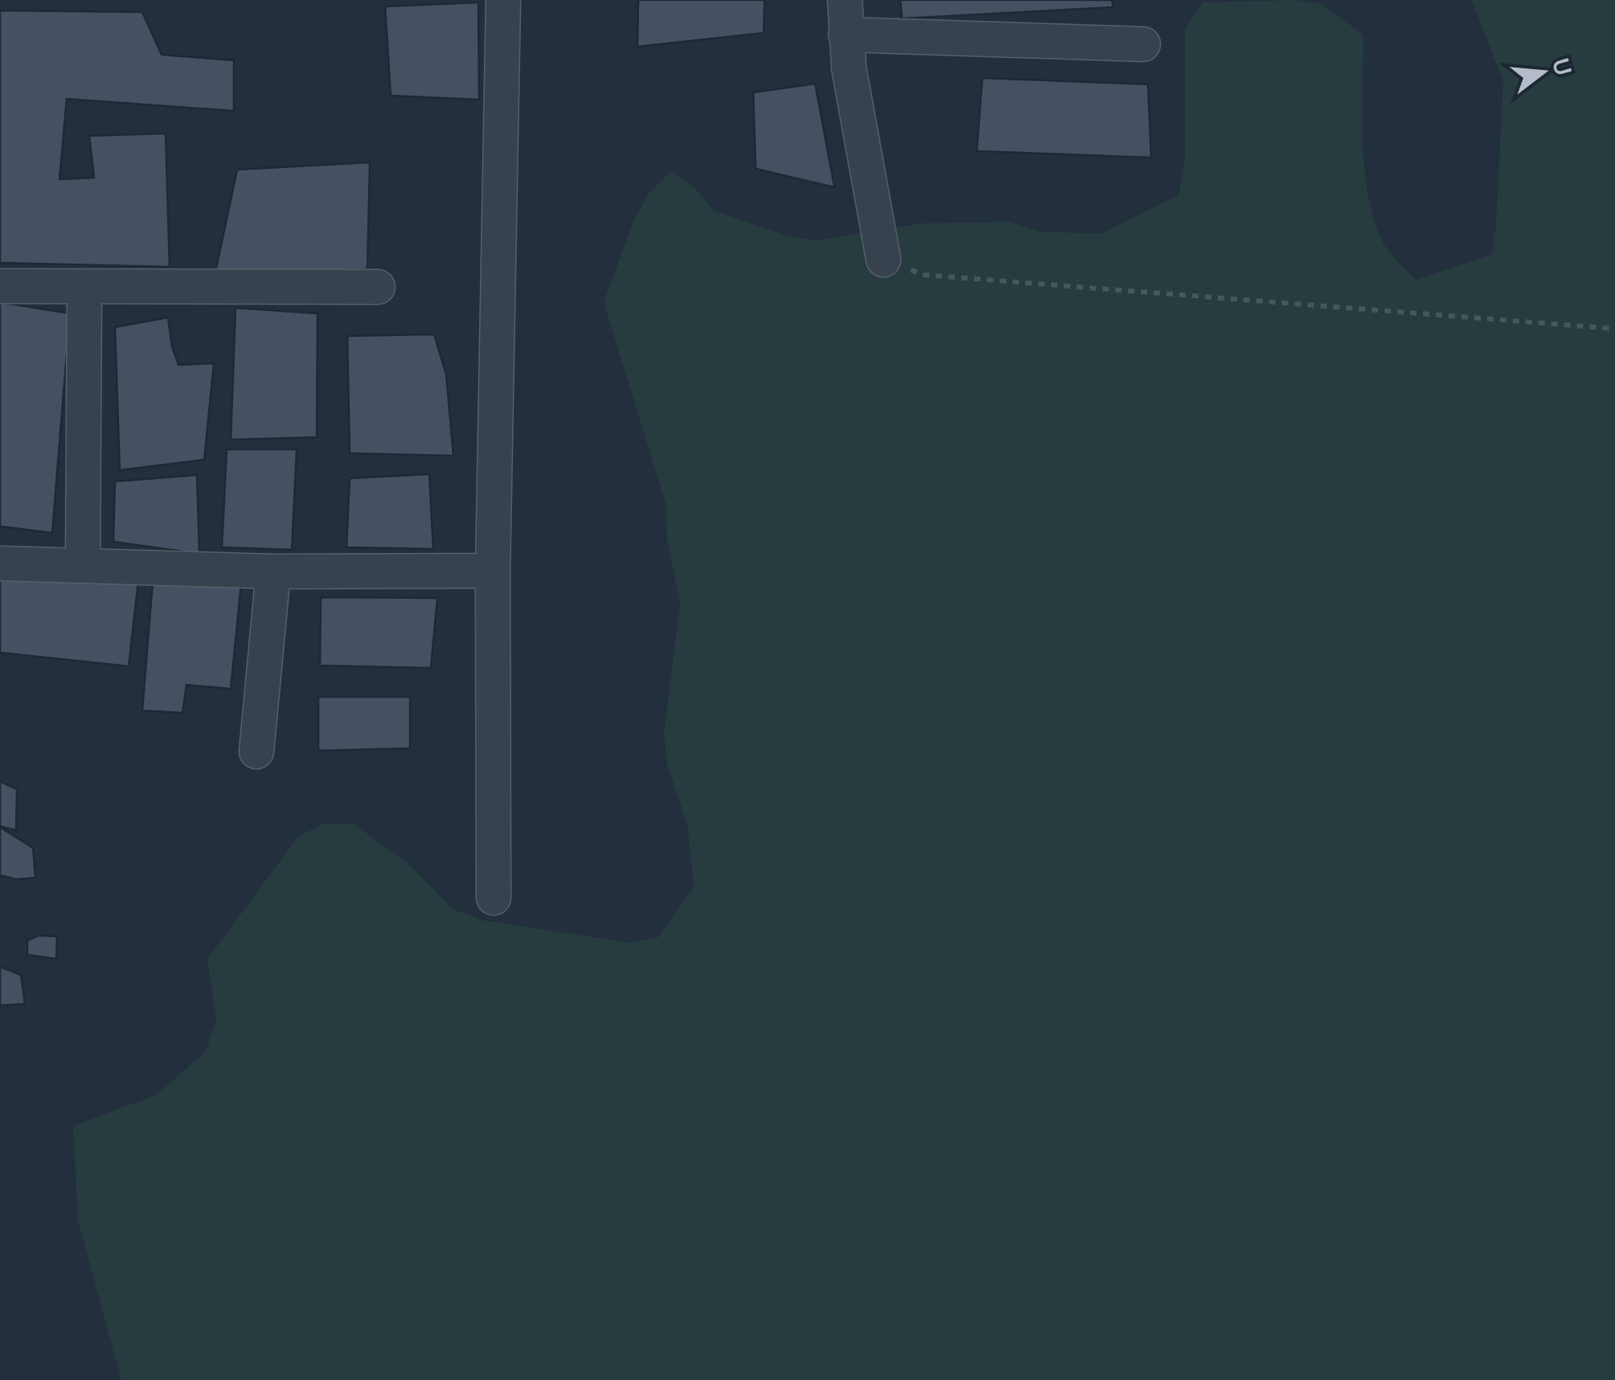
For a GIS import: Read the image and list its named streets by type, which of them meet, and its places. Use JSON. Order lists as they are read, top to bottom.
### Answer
{
  "north": "right"
}
